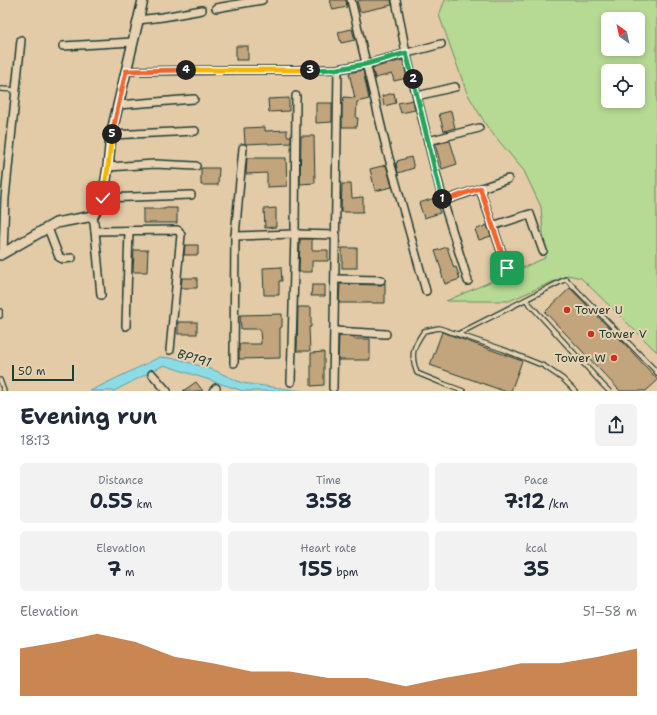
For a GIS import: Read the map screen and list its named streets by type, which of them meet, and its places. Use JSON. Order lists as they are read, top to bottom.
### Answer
{
  "water": ["BP191"],
  "places": ["Tower U", "Tower V", "Tower W"],
  "scale_bar": "50 m",
  "north": "top left",
  "page": {
    "pins": [
      "3",
      "4",
      "2",
      "5",
      "1"
    ],
    "scale": "50 m",
    "heading": ["Evening run", "18:13"],
    "stats": [
      ["Distance", "0.55 km"],
      ["Time", "3:58"],
      ["Pace", "7:12 /km"],
      ["Elevation", "7 m"],
      ["Heart rate", "155 bpm"],
      ["kcal", "35"]
    ],
    "chart": ["Elevation", "51–58 m"]
  }
}
